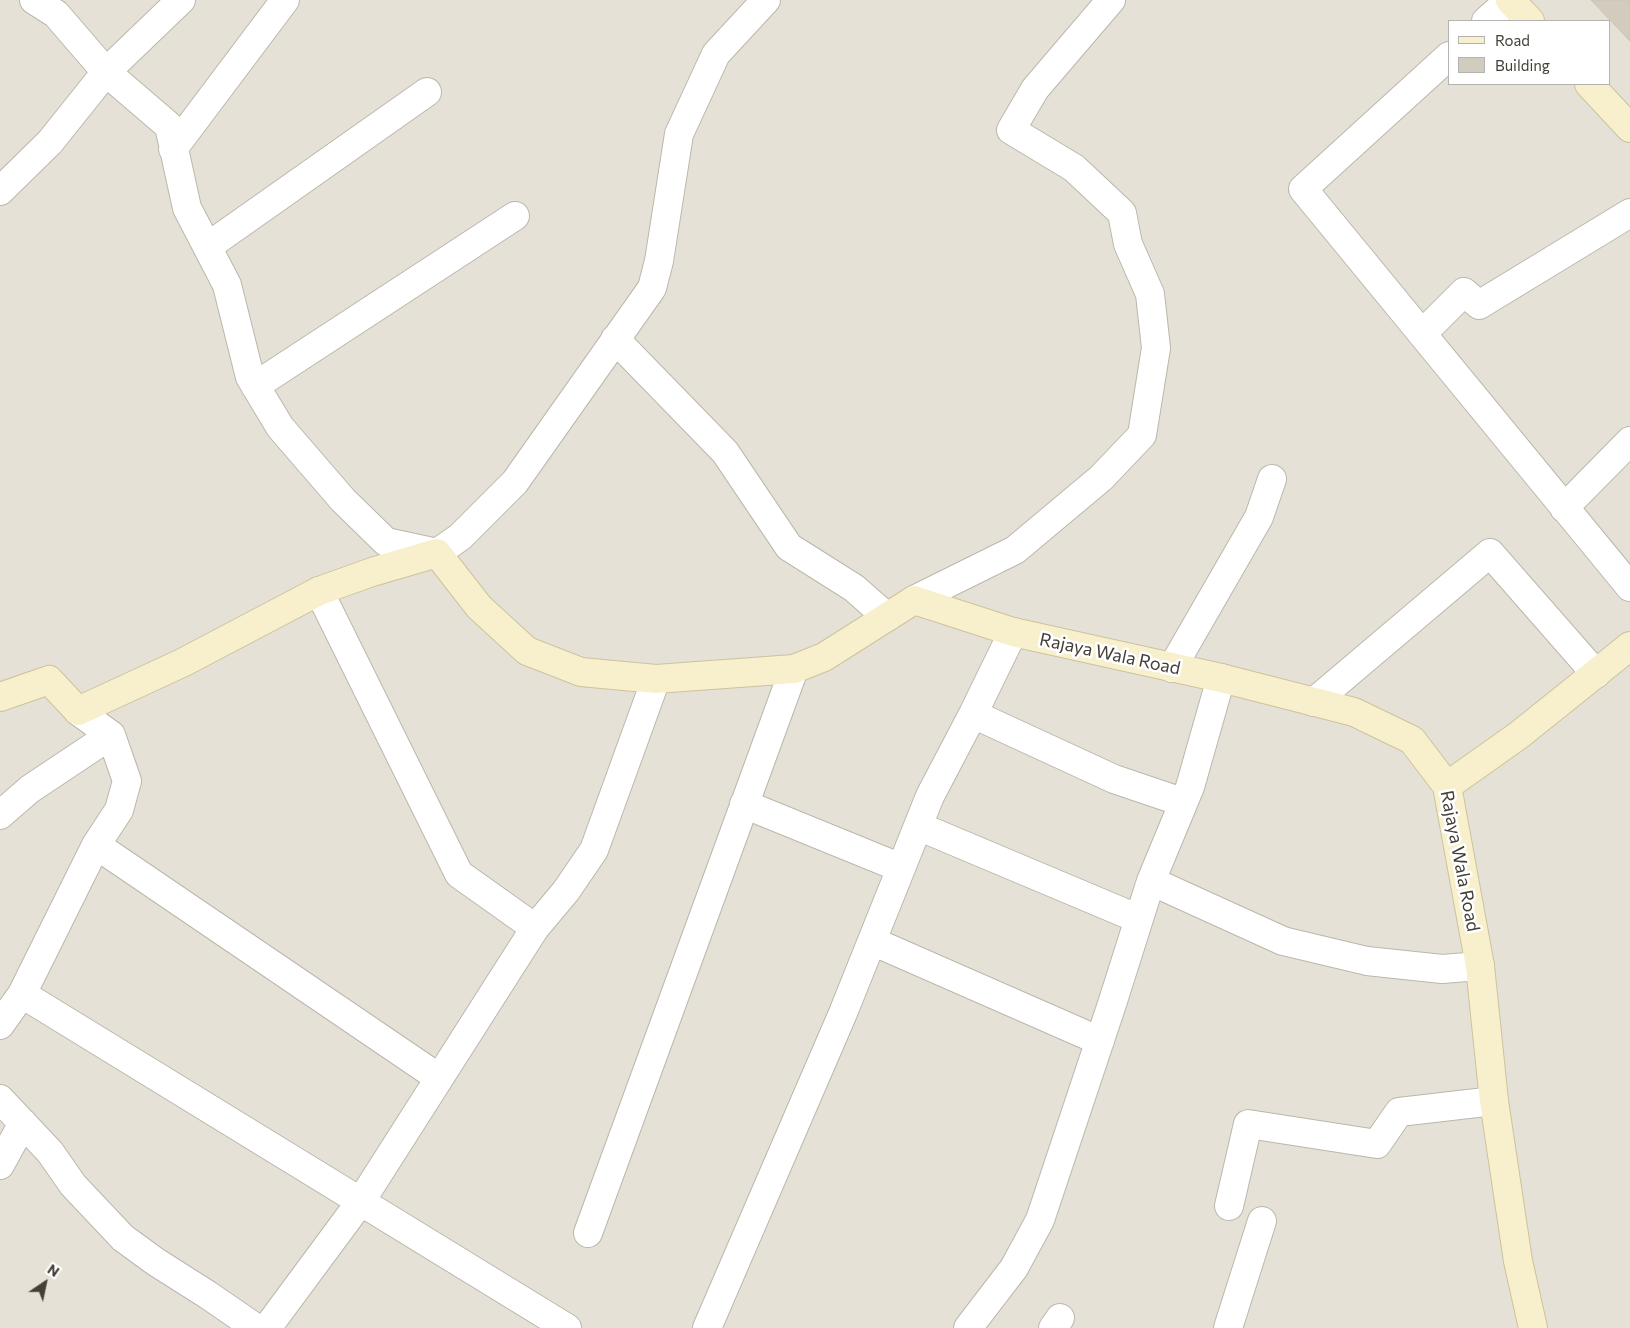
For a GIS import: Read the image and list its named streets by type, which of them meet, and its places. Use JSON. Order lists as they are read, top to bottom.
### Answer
{
  "streets": {
    "street": ["Rajaya Wala Road"]
  },
  "legend": ["Road", "Building"],
  "north": "top right"
}
